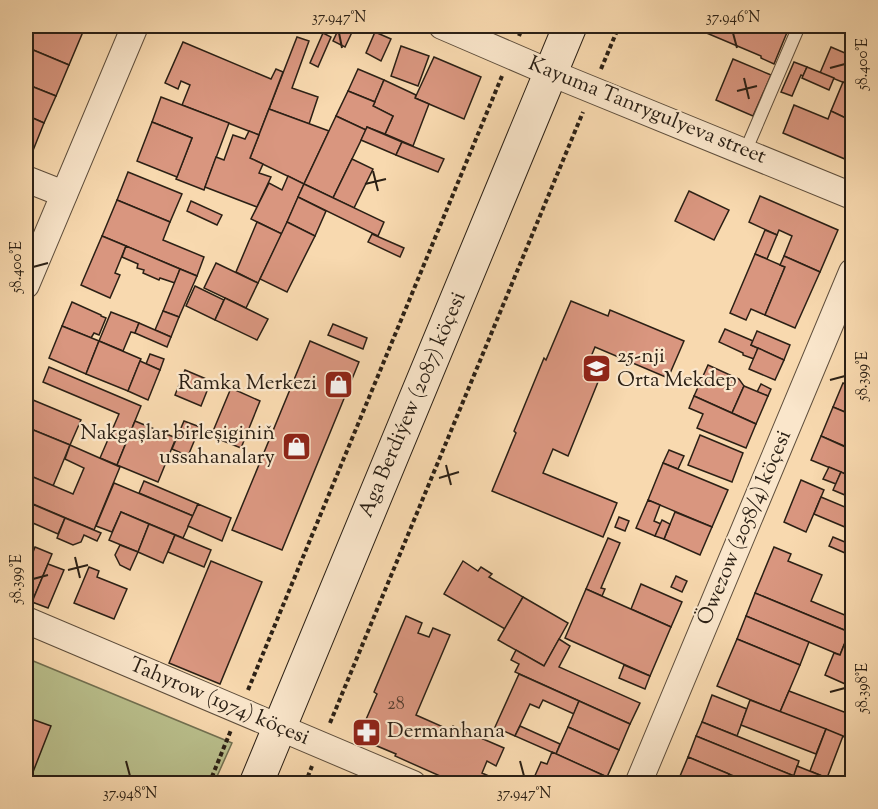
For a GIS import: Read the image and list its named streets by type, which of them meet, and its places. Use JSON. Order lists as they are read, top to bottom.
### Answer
{
  "streets": {
    "street": [
      "Kayuma Tanrygulyeva street",
      "Aga Berdiýew (2087) köçesi",
      "Öwezow (2058/4) köçesi",
      "Tahyrow (1974) köçesi"
    ]
  },
  "crossings": [
    ["Kayuma Tanrygulyeva street", "Aga Berdiýew (2087) köçesi"],
    ["Aga Berdiýew (2087) köçesi", "Tahyrow (1974) köçesi"]
  ],
  "places": {
    "school or university": ["25-nji Orta Mekdep"],
    "shop": ["Ramka Merkezi", "Nakgaşlar birleşiginiň ussahanalary"],
    "pharmacy": ["Dermanhana"]
  },
  "house_numbers": ["28"],
  "coordinates": [
    "37.947°N",
    "37.946°N",
    "58.400°E",
    "58.399°E",
    "58.398°E",
    "37.948°N"
  ]
}
